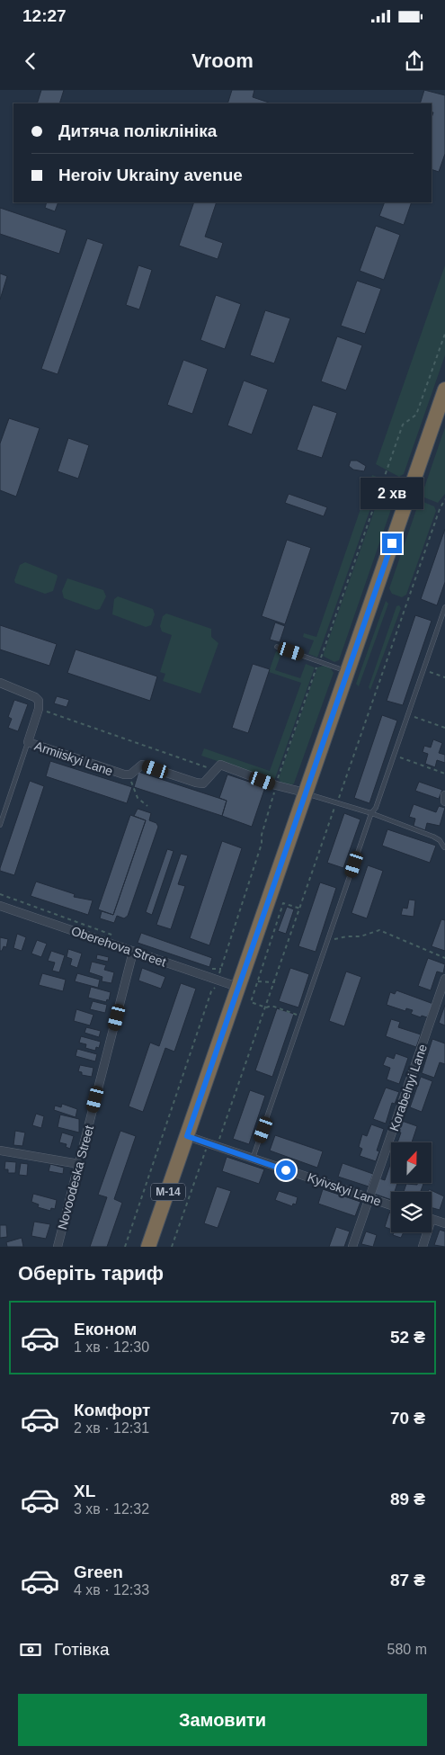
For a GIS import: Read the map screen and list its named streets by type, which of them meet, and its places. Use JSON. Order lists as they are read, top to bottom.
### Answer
{
  "streets": {
    "highway": ["М-14"],
    "street": [
      "Armiiskyi Lane",
      "Oberehova Street",
      "Korabelnyi Lane",
      "Novoodeska Street",
      "Kyivskyi Lane"
    ]
  },
  "crossings": [
    ["Oberehova Street", "Novoodeska Street"],
    ["Oberehova Street", "М-14"],
    ["Korabelnyi Lane", "Kyivskyi Lane"],
    ["Kyivskyi Lane", "М-14"]
  ],
  "north": "top",
  "page": {
    "status": "12:27",
    "header": "Vroom",
    "banner": ["Дитяча поліклініка", "Heroiv Ukrainy avenue"],
    "bubble": "2 хв",
    "heading": "Оберіть тариф",
    "list": [
      {
        "name": "Економ",
        "note": "1 хв · 12:30",
        "value": "52 ₴"
      },
      {
        "name": "Комфорт",
        "note": "2 хв · 12:31",
        "value": "70 ₴"
      },
      {
        "name": "XL",
        "note": "3 хв · 12:32",
        "value": "89 ₴"
      },
      {
        "name": "Green",
        "note": "4 хв · 12:33",
        "value": "87 ₴"
      }
    ],
    "pay": ["Готівка", "580 m"],
    "buttons": "Замовити"
  }
}
